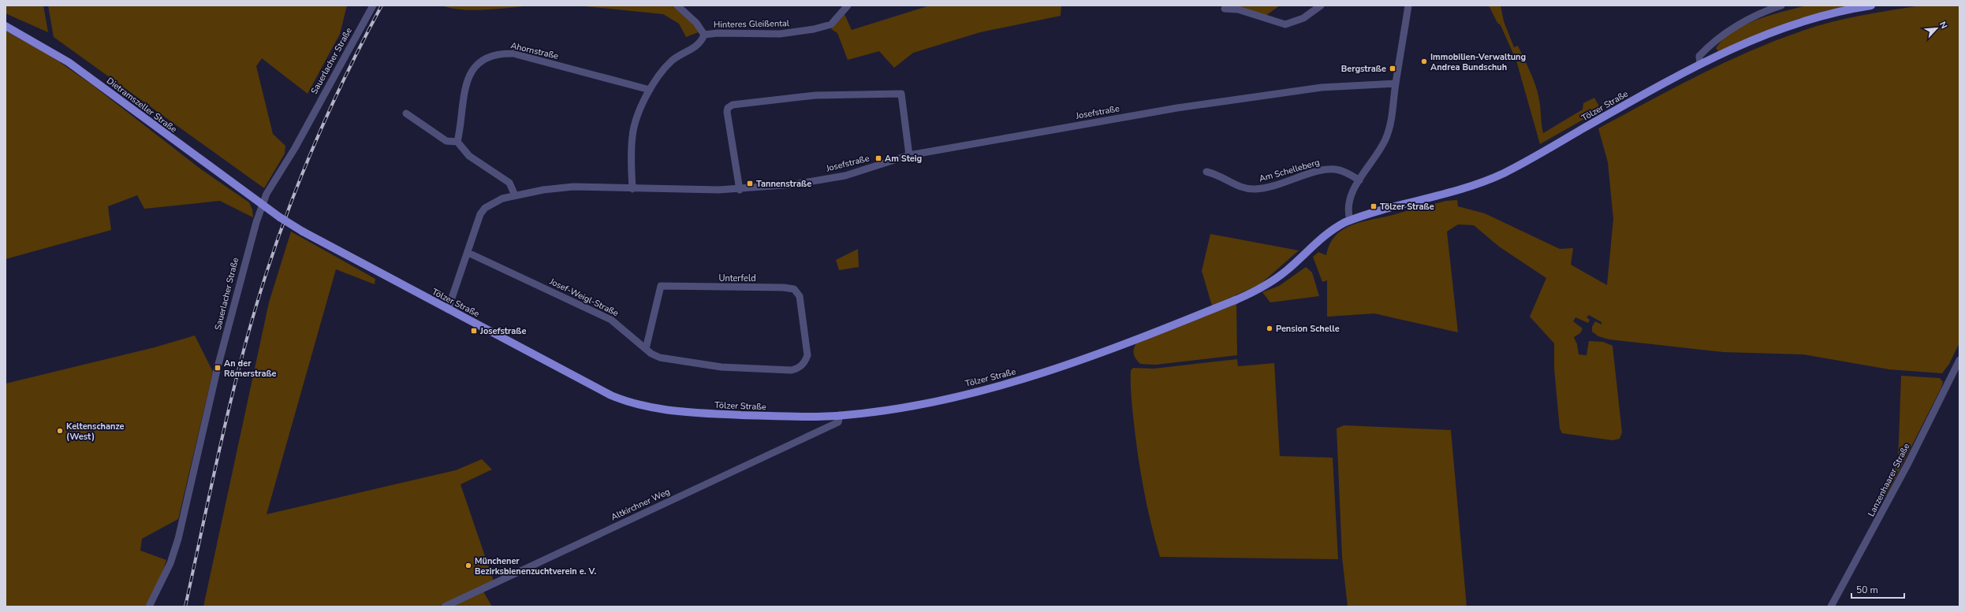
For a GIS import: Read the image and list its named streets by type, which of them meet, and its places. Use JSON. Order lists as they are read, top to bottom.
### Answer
{
  "streets": {
    "main road": ["Dietramszeller Straße", "Tölzer Straße"],
    "street": [
      "Hinteres Gleißental",
      "Ahornstraße",
      "Sauerlacher Straße",
      "Josefstraße",
      "Am Schelleberg",
      "Unterfeld",
      "Josef-Weigl-Straße",
      "Lanzenhaarer Straße",
      "Altkirchner Weg"
    ]
  },
  "crossings": [
    ["Sauerlacher Straße", "Dietramszeller Straße"],
    ["Sauerlacher Straße", "Tölzer Straße"],
    ["Dietramszeller Straße", "Tölzer Straße"],
    ["Tölzer Straße", "Josefstraße"],
    ["Tölzer Straße", "Altkirchner Weg"],
    ["Josefstraße", "Josef-Weigl-Straße"],
    ["Unterfeld", "Josef-Weigl-Straße"]
  ],
  "places": {
    "other": [
      "Immobilien-Verwaltung Andrea Bundschuh",
      "Pension Schelle",
      "Keltenschanze (West)",
      "Münchener Bezirksbienenzuchtverein e. V."
    ],
    "transit": [
      "Bergstraße",
      "Am Steig",
      "Tannenstraße",
      "Tölzer Straße",
      "Josefstraße",
      "An der Römerstraße"
    ]
  },
  "scale_bar": "50 m",
  "north": "top right"
}
